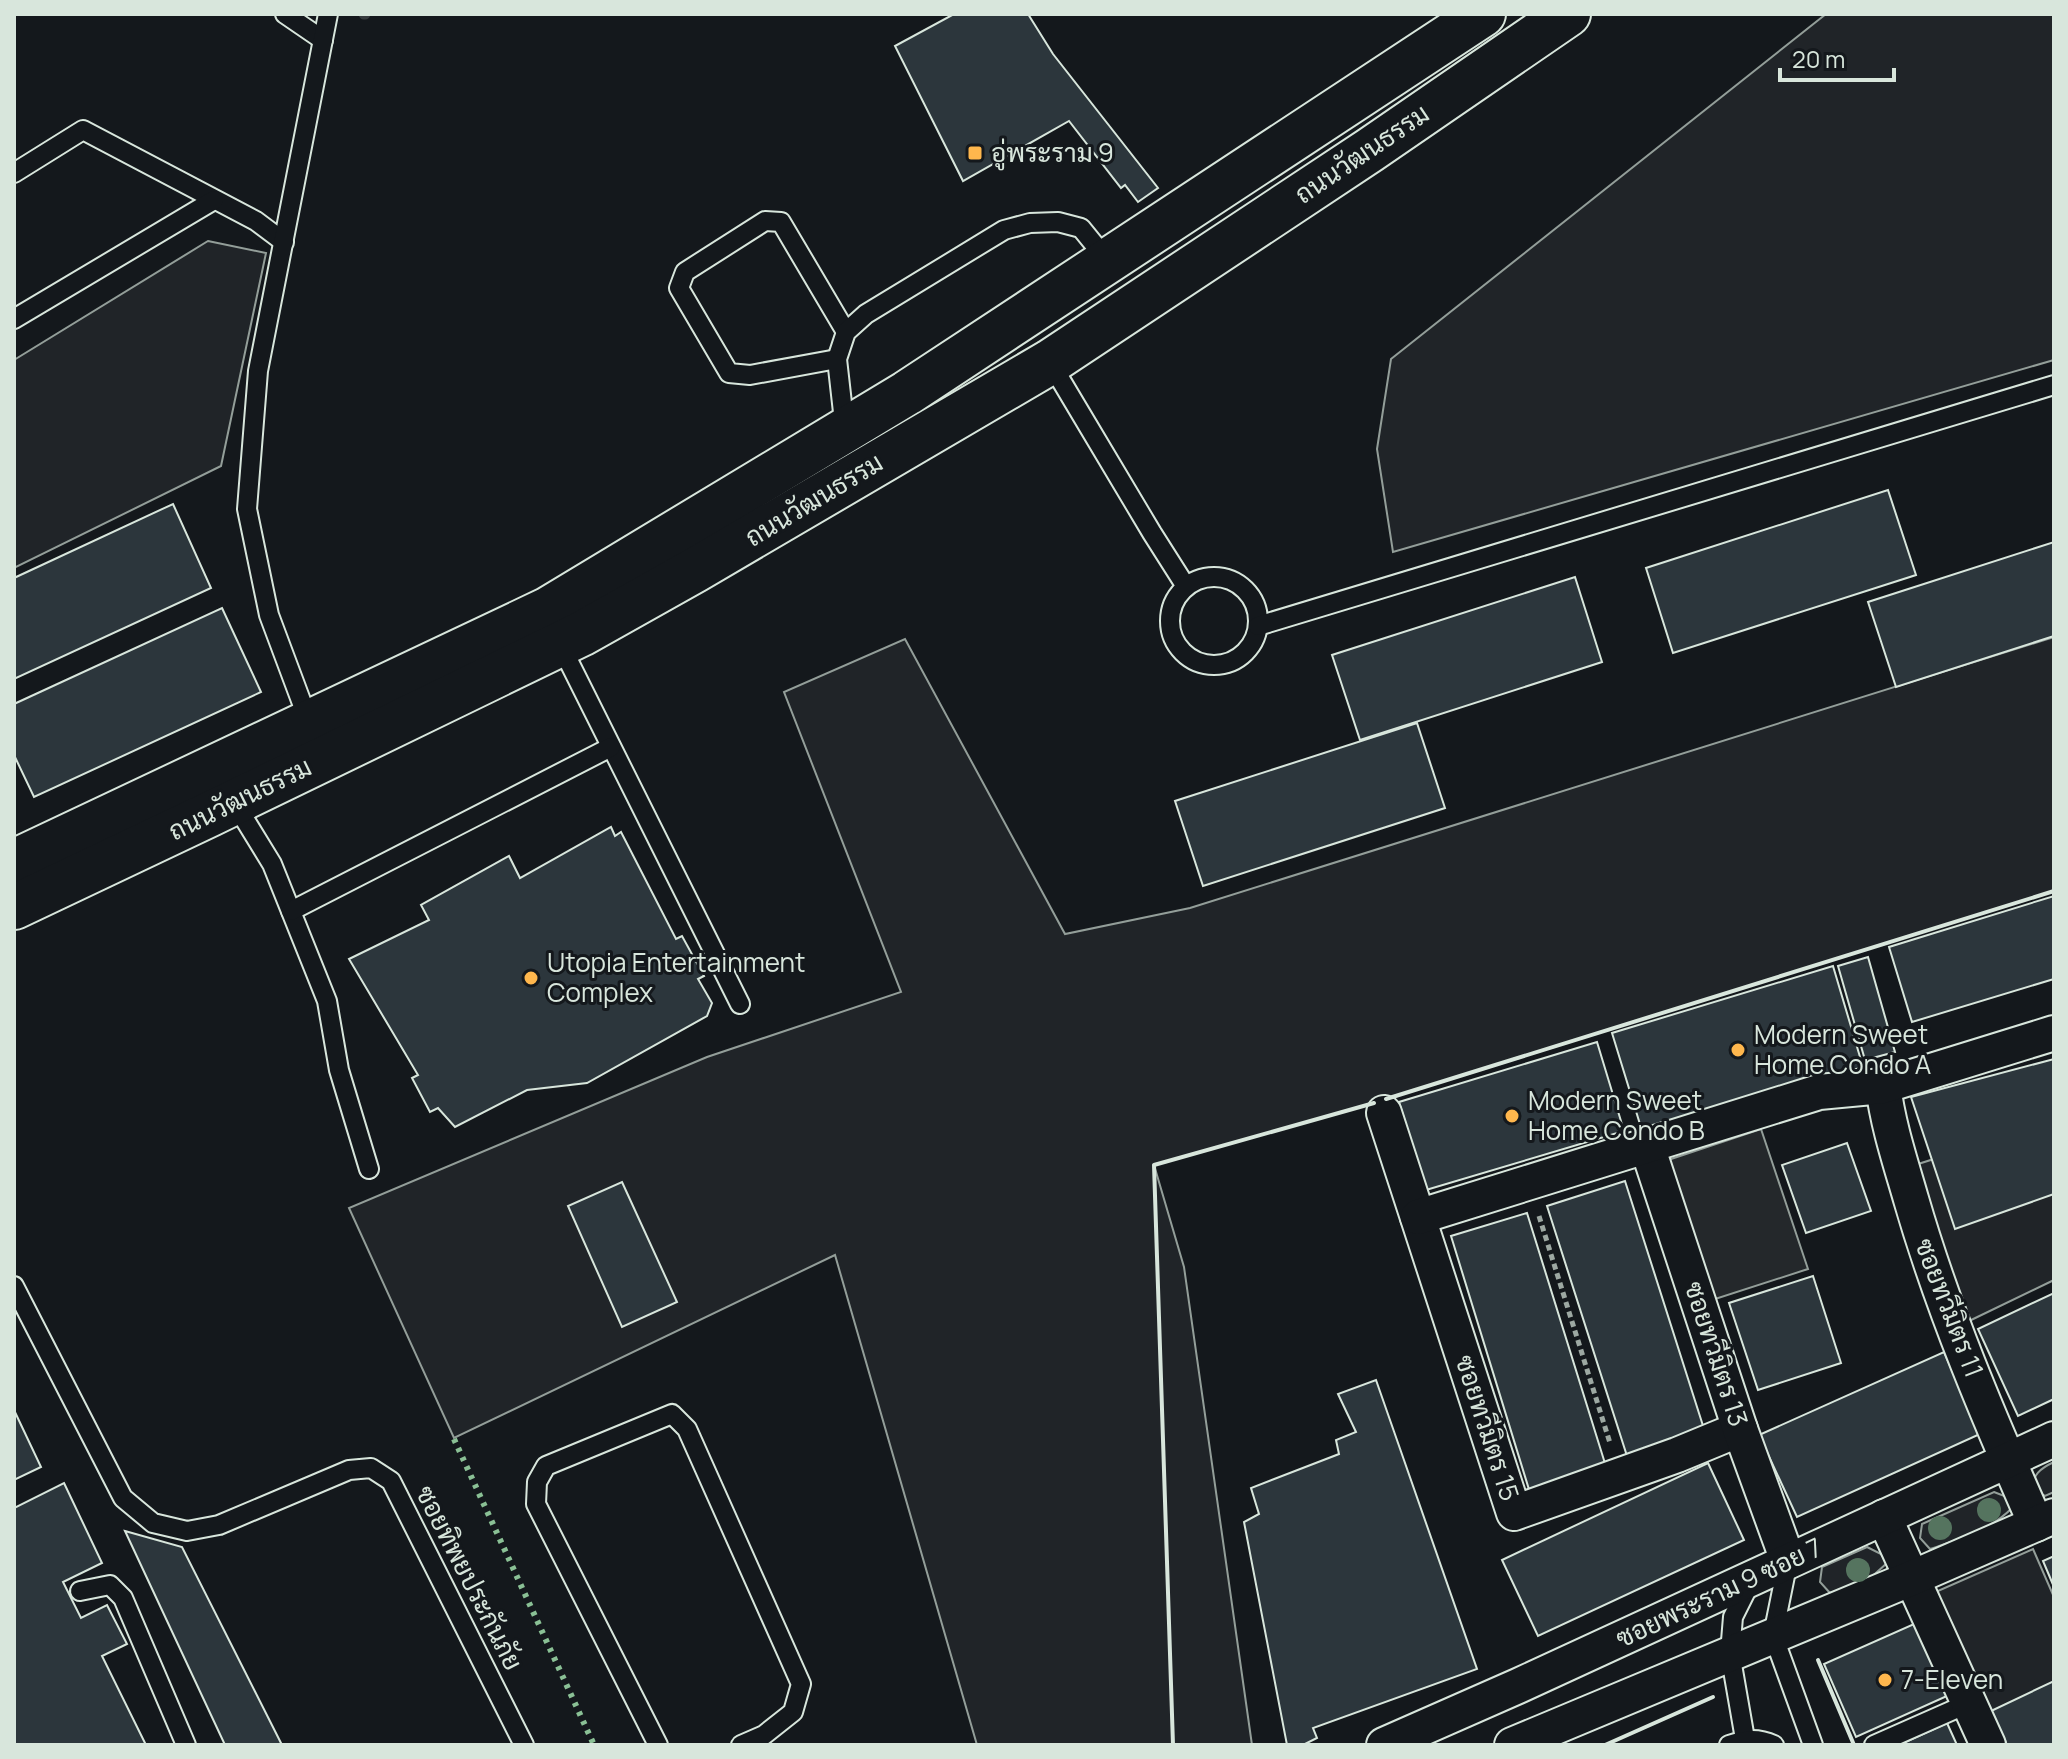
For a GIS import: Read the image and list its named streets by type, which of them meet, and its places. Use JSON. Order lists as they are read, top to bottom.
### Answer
{
  "streets": {
    "street": [
      "ถนนวัฒนธรรม",
      "ซอยทวีมิตร 11",
      "ซอยทวีมิตร 13",
      "ซอยทวีมิตร 15",
      "ซอยพระราม 9 ซอย 7"
    ],
    "lane": ["ซอยทิพยประกันภัย"]
  },
  "crossings": [
    ["ซอยทวีมิตร 11", "ซอยพระราม 9 ซอย 7"],
    ["ซอยทวีมิตร 13", "ซอยทวีมิตร 15"],
    ["ซอยทวีมิตร 13", "ซอยพระราม 9 ซอย 7"]
  ],
  "places": {
    "transit": ["อู่พระราม 9"],
    "other": [
      "Utopia Entertainment Complex",
      "Modern Sweet Home Condo A",
      "Modern Sweet Home Condo B",
      "7-Eleven"
    ]
  },
  "scale_bar": "20 m"
}
